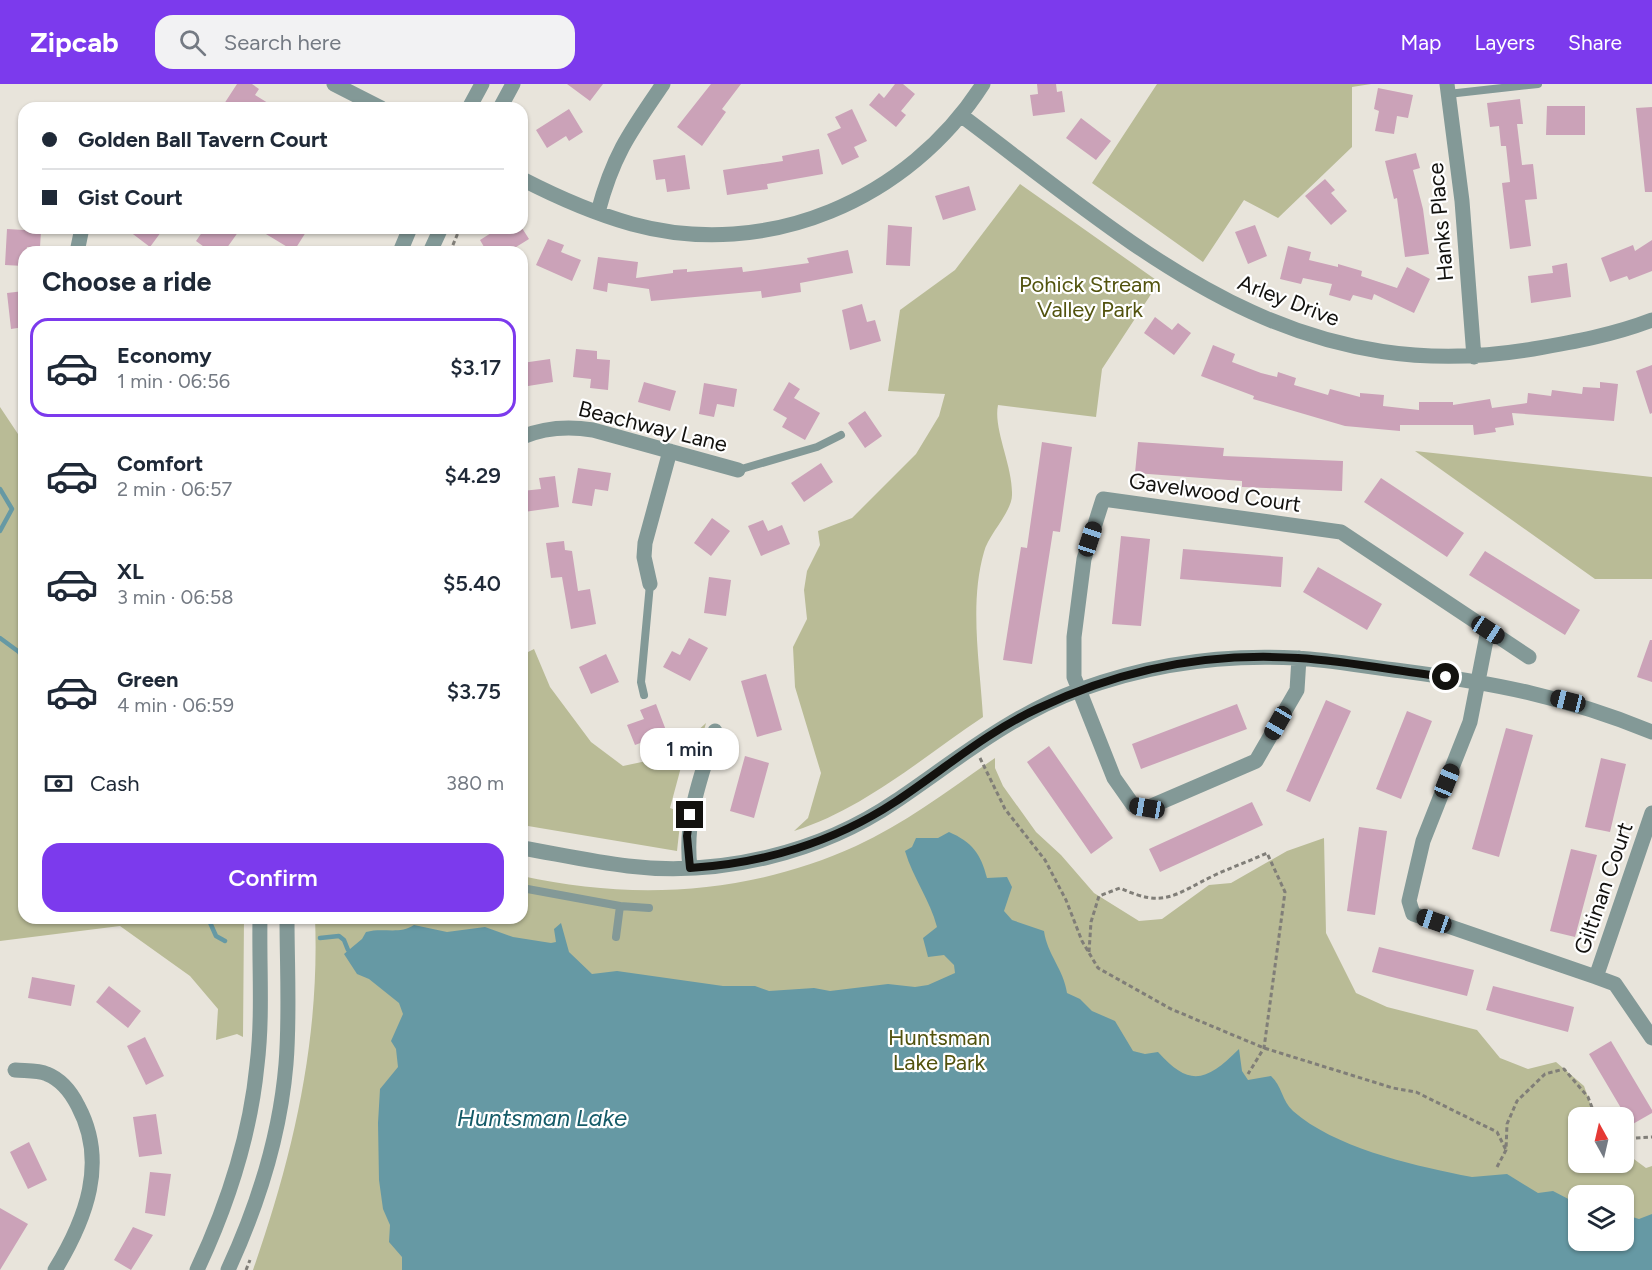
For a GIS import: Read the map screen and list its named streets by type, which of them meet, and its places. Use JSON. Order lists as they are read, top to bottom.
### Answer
{
  "streets": {
    "street": [
      "Hanks Place",
      "Arley Drive",
      "Beachway Lane",
      "Gavelwood Court",
      "Giltinan Court"
    ]
  },
  "crossings": [
    ["Hanks Place", "Arley Drive"]
  ],
  "water": ["Huntsman Lake"],
  "parks": ["Pohick Stream Valley Park", "Huntsman Lake Park"],
  "north": "top",
  "page": {
    "header": "Zipcab",
    "search": "Search here",
    "nav": ["Map", "Layers", "Share"],
    "banner": ["Golden Ball Tavern Court", "Gist Court"],
    "heading": "Choose a ride",
    "list": [
      {
        "name": "Economy",
        "note": "1 min · 06:56",
        "value": "$3.17"
      },
      {
        "name": "Comfort",
        "note": "2 min · 06:57",
        "value": "$4.29"
      },
      {
        "name": "XL",
        "note": "3 min · 06:58",
        "value": "$5.40"
      },
      {
        "name": "Green",
        "note": "4 min · 06:59",
        "value": "$3.75"
      }
    ],
    "bubble": "1 min",
    "pay": ["Cash", "380 m"],
    "buttons": "Confirm"
  }
}
